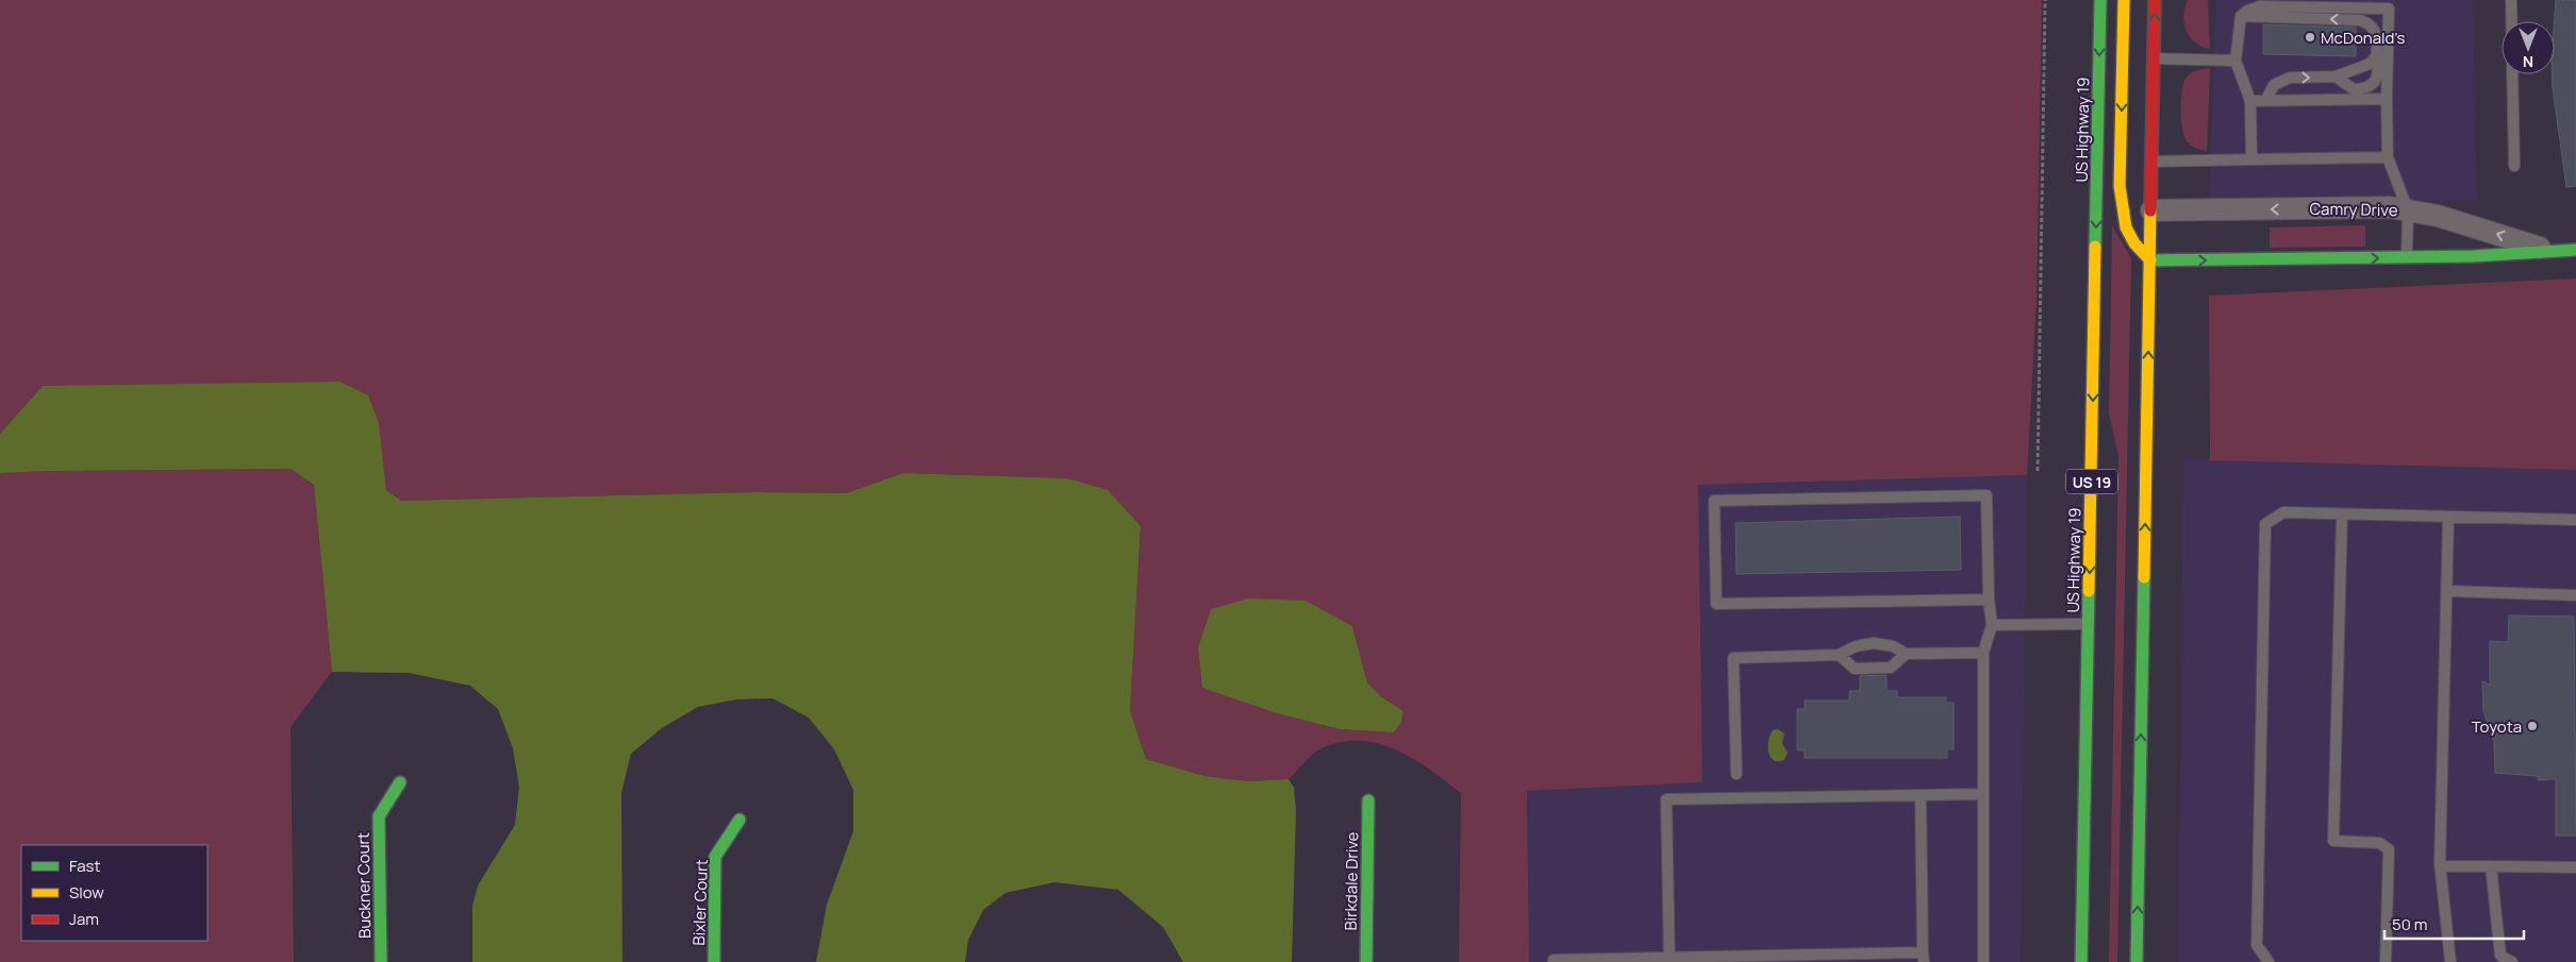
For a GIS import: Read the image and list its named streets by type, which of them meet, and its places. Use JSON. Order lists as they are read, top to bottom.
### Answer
{
  "streets": {
    "main road": [
      "US Highway 19",
      "Camry Drive",
      "US 19",
      "Birkdale Drive",
      "Buckner Court",
      "Bixler Court"
    ]
  },
  "places": ["McDonald's", "Toyota"],
  "legend": ["Fast", "Slow", "Jam"],
  "scale_bar": "50 m",
  "north": "bottom"
}
